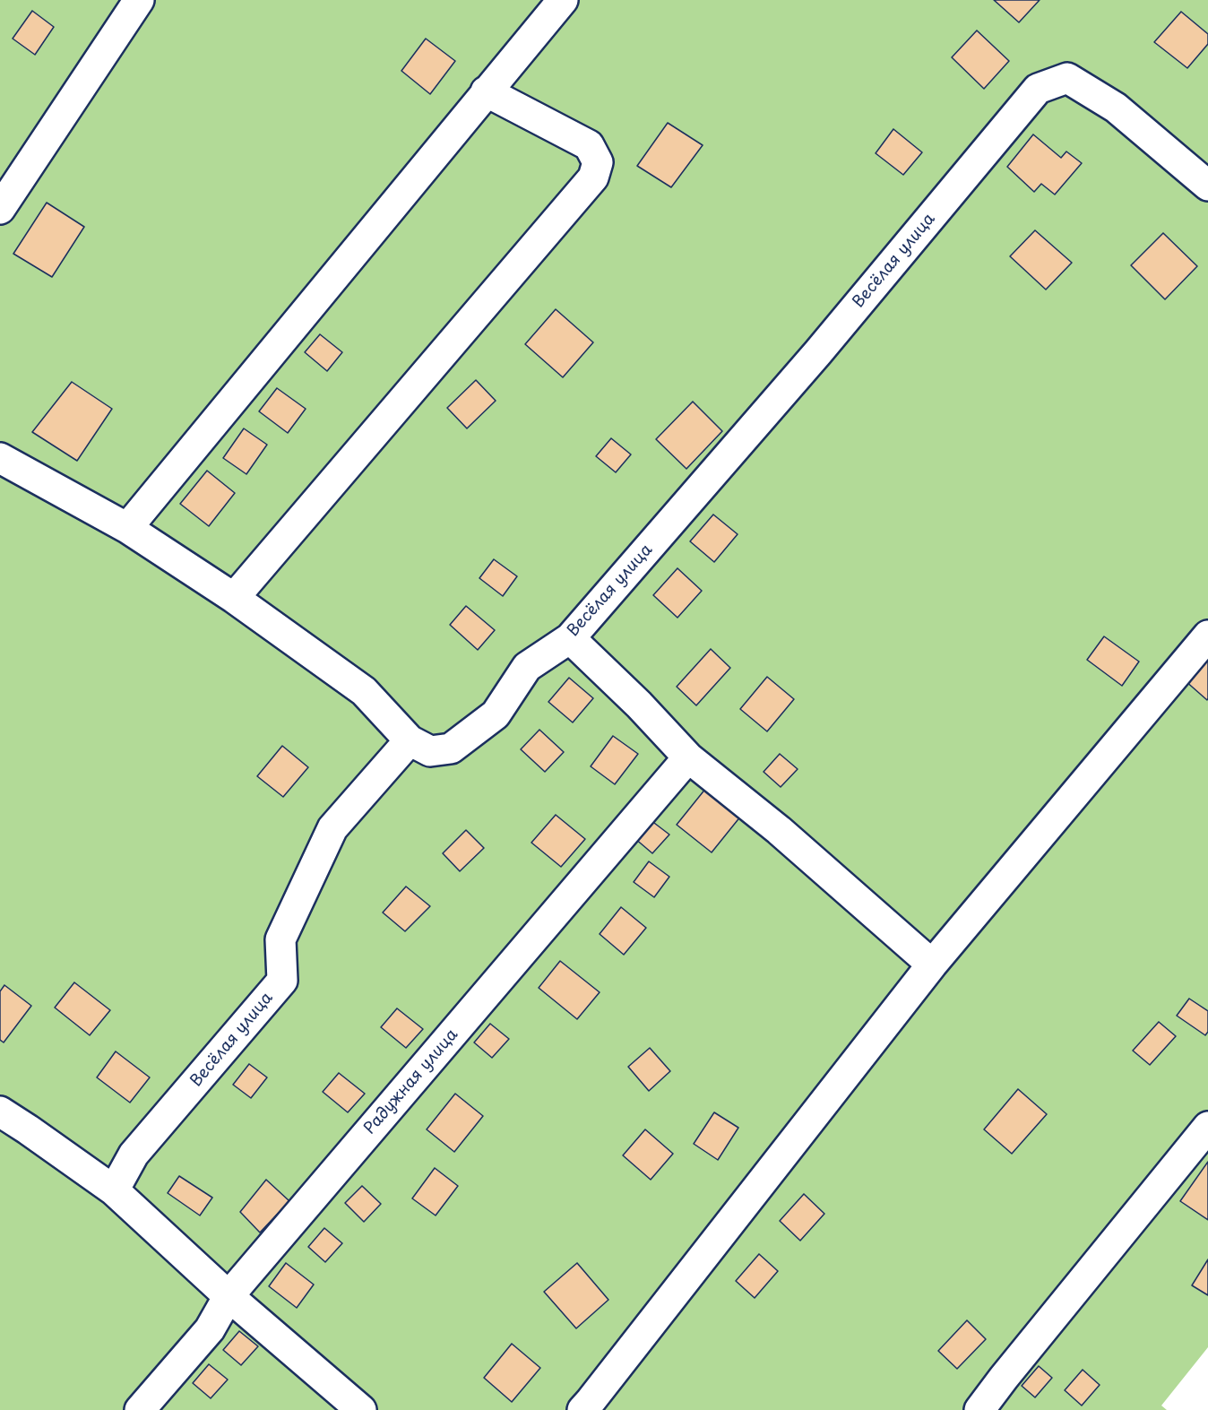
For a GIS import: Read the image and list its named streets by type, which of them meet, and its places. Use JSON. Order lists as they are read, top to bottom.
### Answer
{
  "streets": {
    "street": ["Весёлая улица", "Радужная улица"]
  }
}
